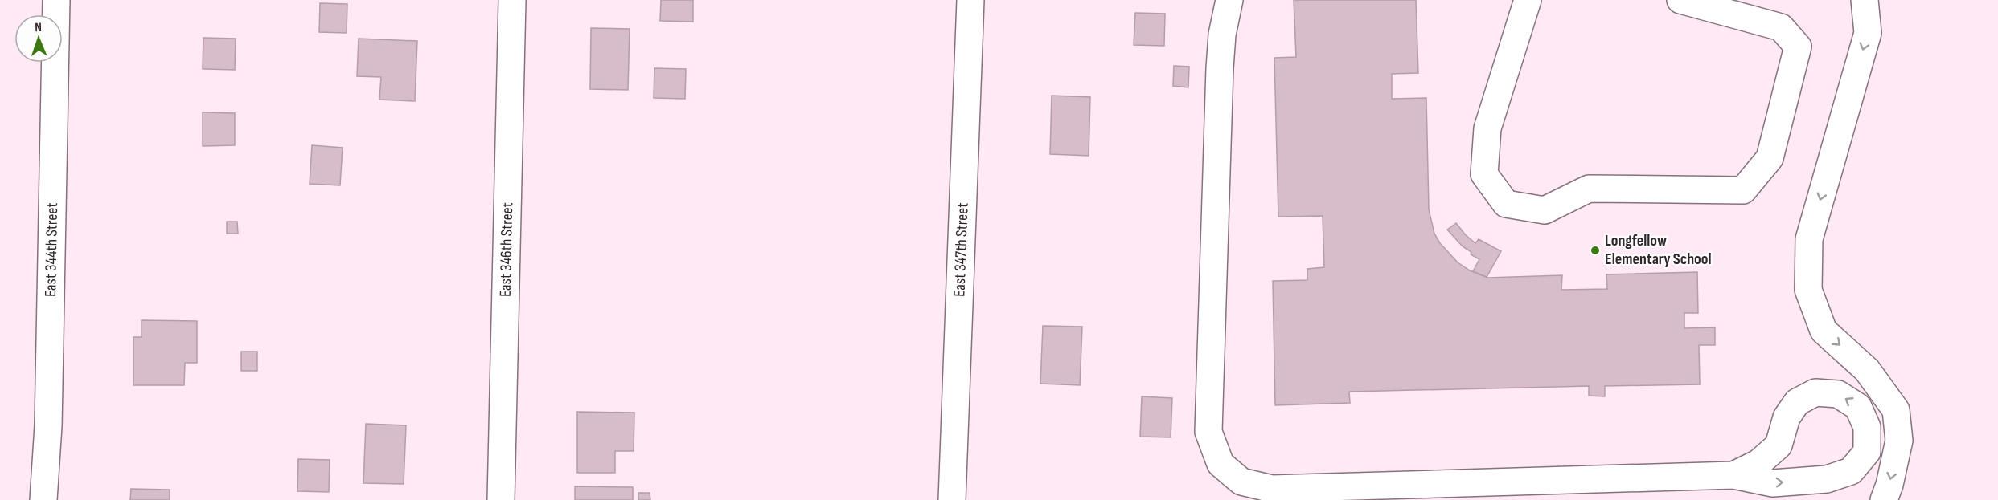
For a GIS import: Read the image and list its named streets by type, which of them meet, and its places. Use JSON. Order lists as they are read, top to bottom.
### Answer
{
  "streets": {
    "street": ["East 344th Street", "East 346th Street", "East 347th Street"]
  },
  "places": ["Longfellow Elementary School"],
  "north": "top"
}
